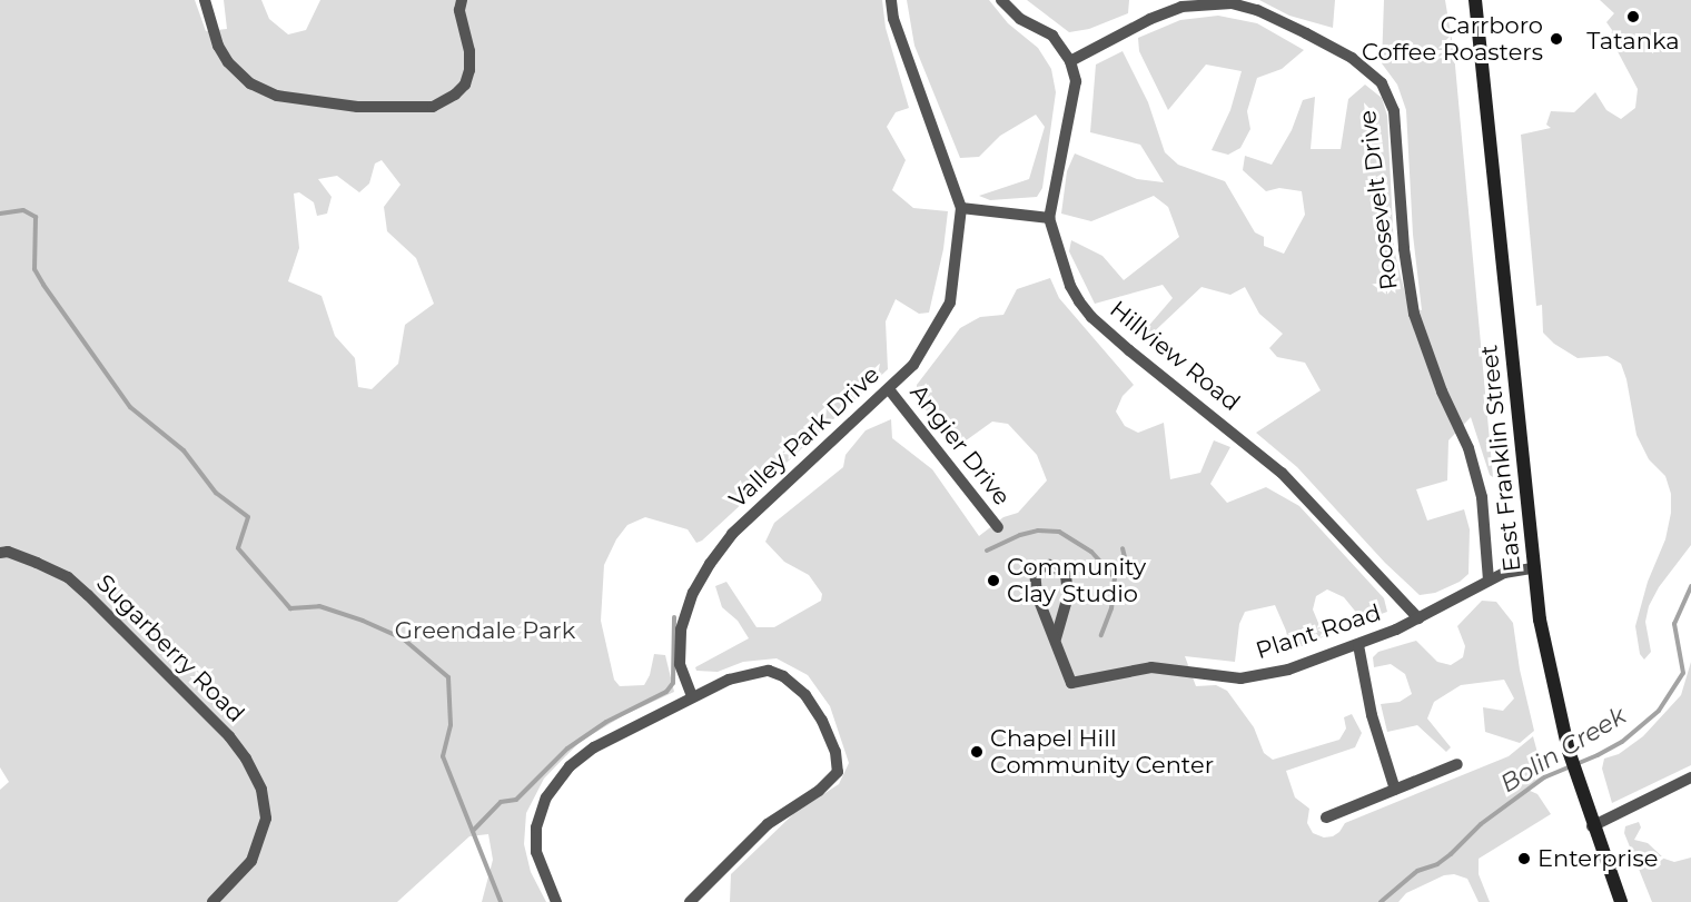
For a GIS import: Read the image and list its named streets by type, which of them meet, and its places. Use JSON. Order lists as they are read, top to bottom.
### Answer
{
  "streets": {
    "main road": ["East Franklin Street"],
    "street": [
      "Roosevelt Drive",
      "Hillview Road",
      "Valley Park Drive",
      "Angier Drive",
      "Plant Road",
      "Sugarberry Road"
    ]
  },
  "crossings": [
    ["Roosevelt Drive", "Hillview Road"],
    ["Roosevelt Drive", "Plant Road"],
    ["Hillview Road", "Plant Road"],
    ["Valley Park Drive", "Angier Drive"],
    ["East Franklin Street", "Plant Road"]
  ],
  "water": ["Bolin Creek"],
  "parks": ["Greendale Park"],
  "places": [
    "Tatanka",
    "Carrboro Coffee Roasters",
    "Community Clay Studio",
    "Chapel Hill Community Center",
    "Enterprise"
  ]
}
